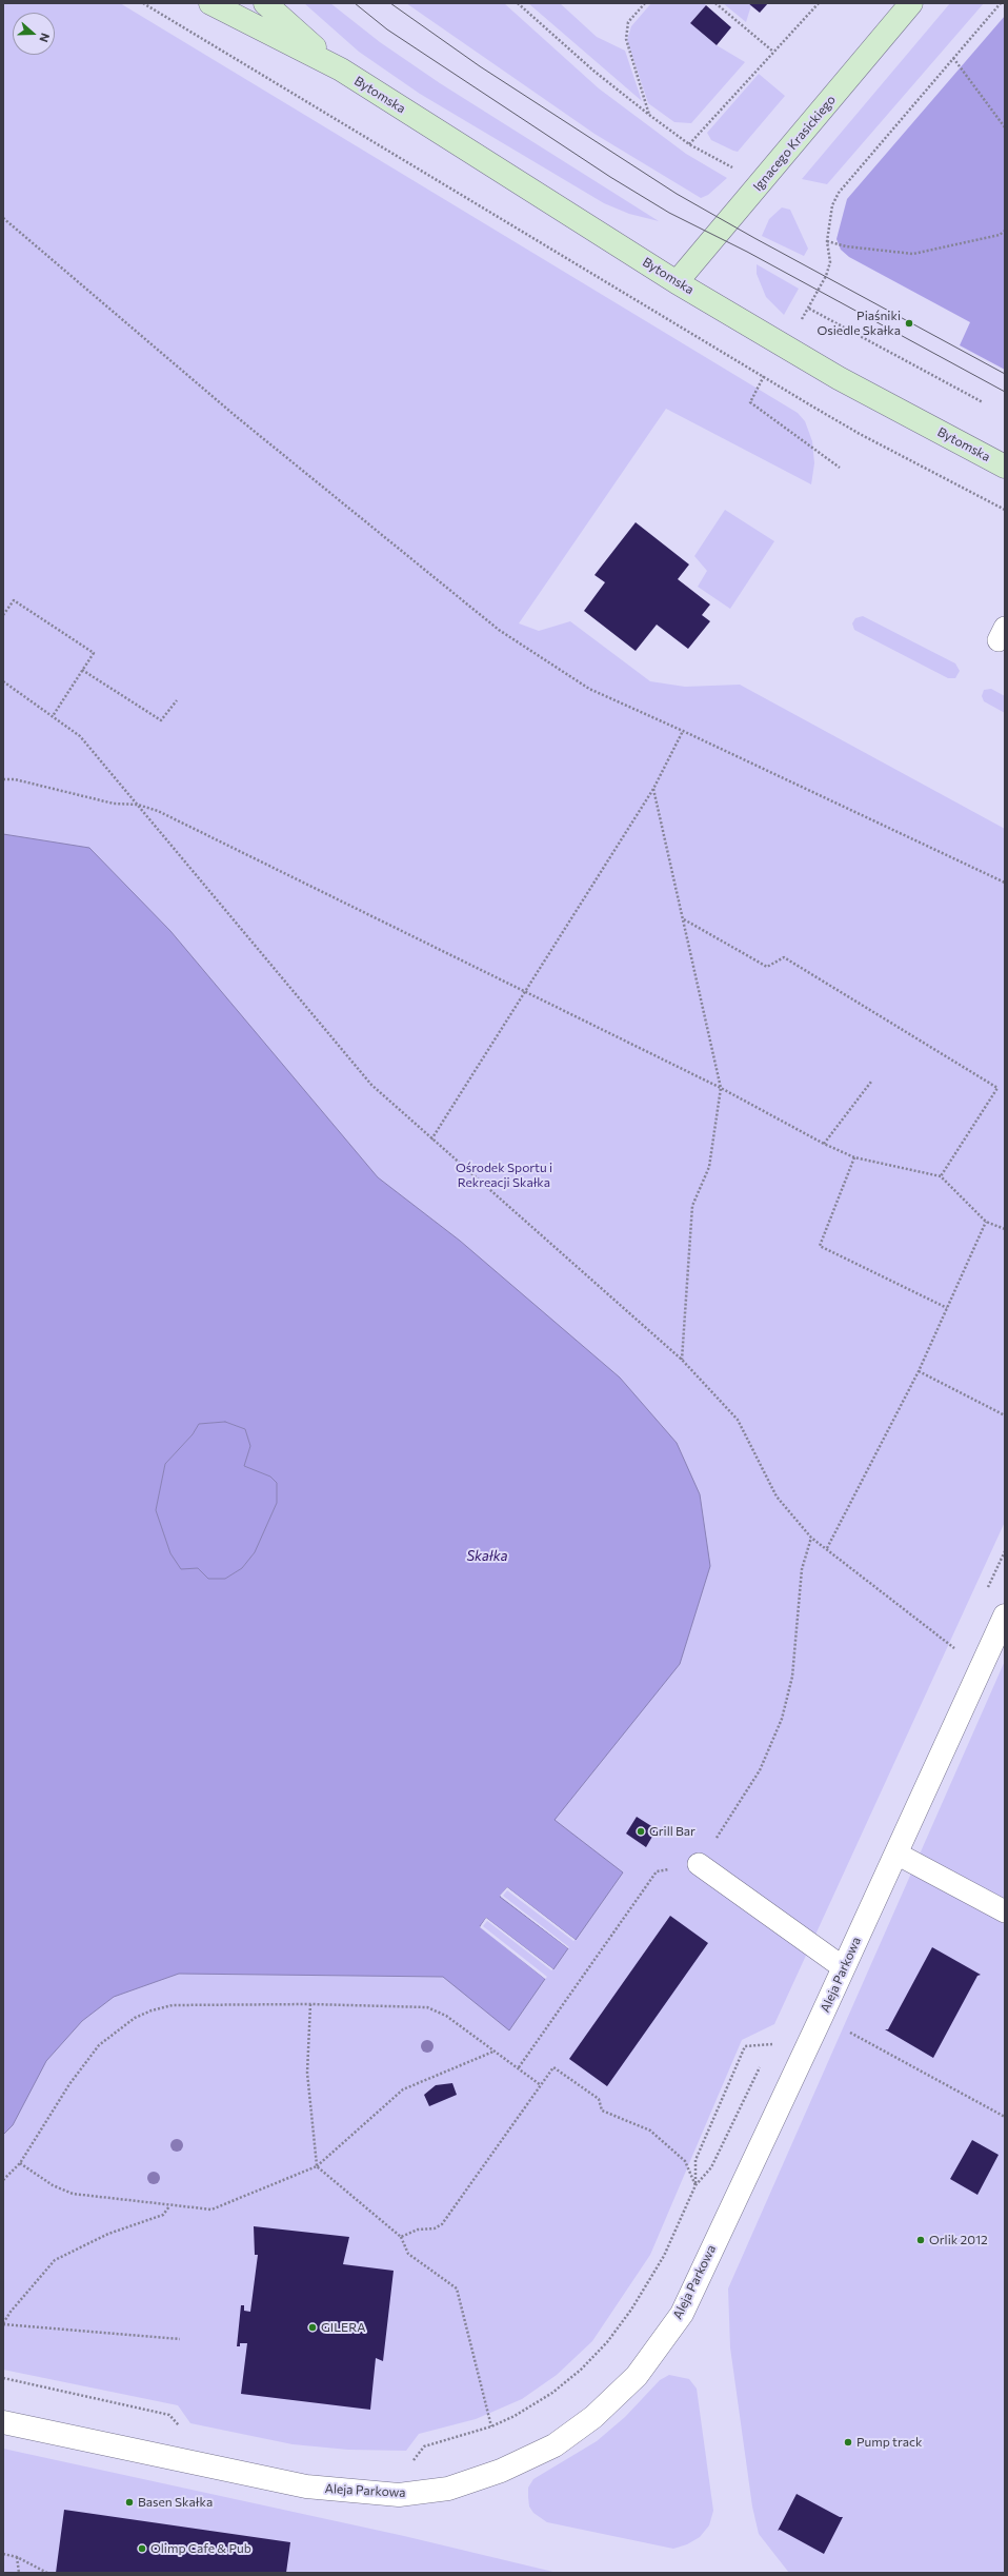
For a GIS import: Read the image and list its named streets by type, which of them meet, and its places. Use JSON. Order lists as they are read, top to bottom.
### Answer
{
  "streets": {
    "main road": ["Bytomska", "Ignacego Krasickiego"],
    "street": ["Aleja Parkowa"]
  },
  "crossings": [
    ["Bytomska", "Ignacego Krasickiego"]
  ],
  "water": ["Skałka"],
  "parks": ["Ośrodek Sportu i Rekreacji Skałka"],
  "places": [
    "Piaśniki Osiedle Skałka",
    "Grill Bar",
    "Orlik 2012",
    "GILERA",
    "Pump track",
    "Basen Skałka",
    "Olimp Cafe & Pub"
  ],
  "north": "right"
}
